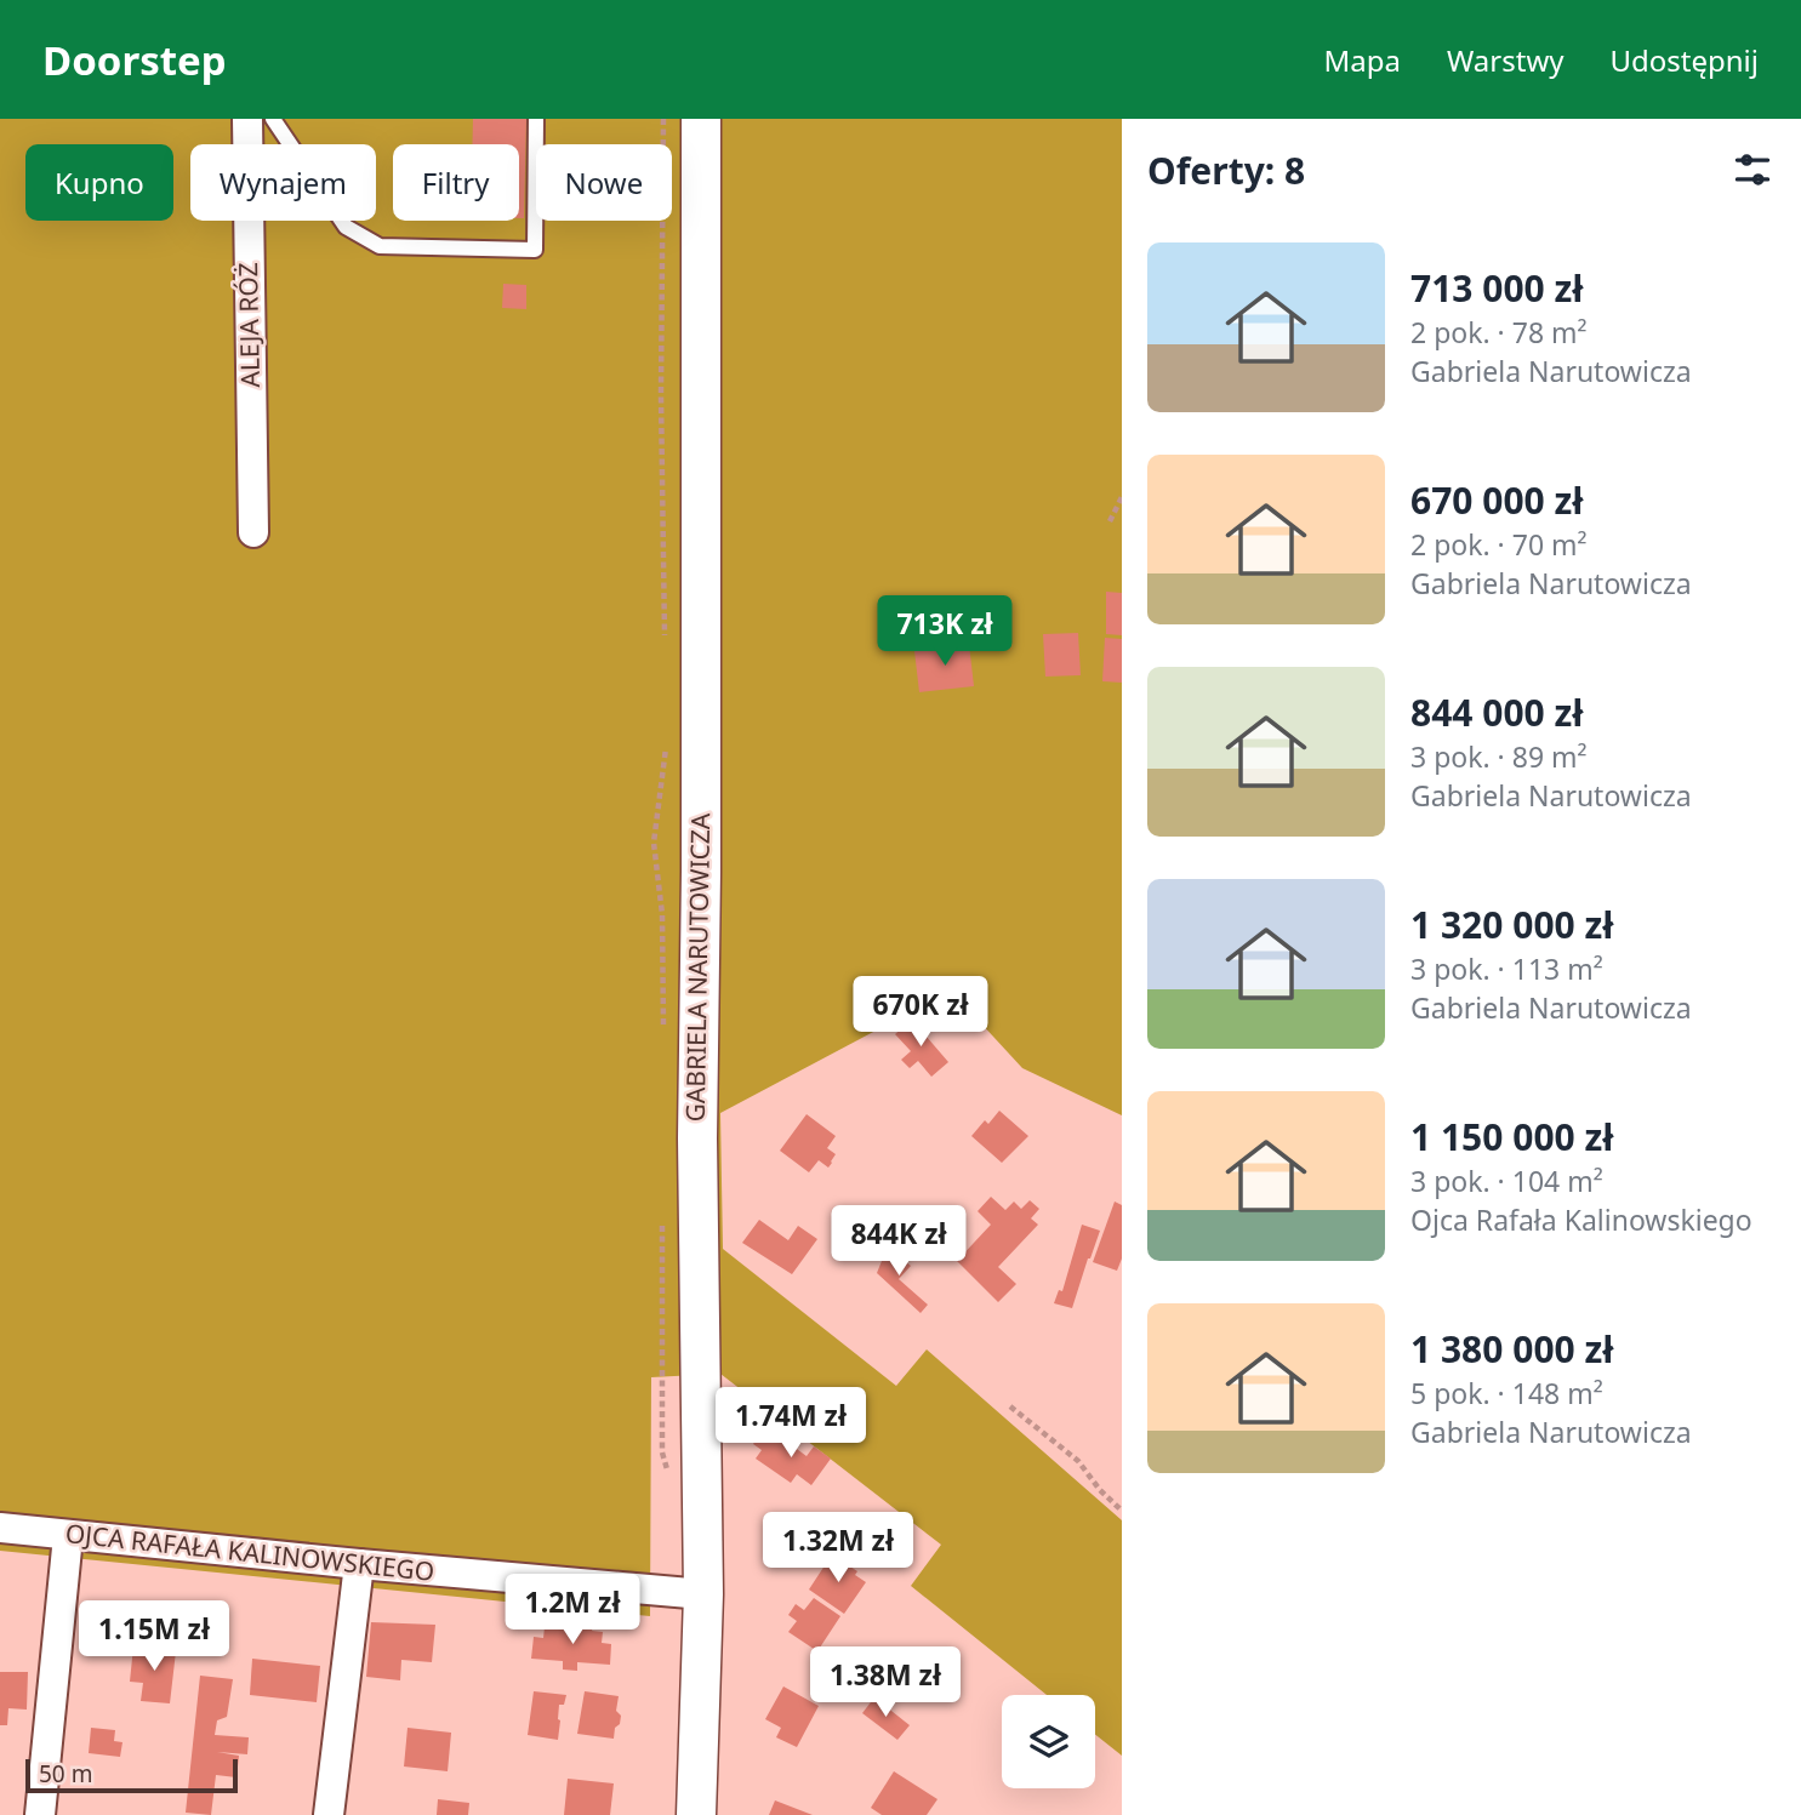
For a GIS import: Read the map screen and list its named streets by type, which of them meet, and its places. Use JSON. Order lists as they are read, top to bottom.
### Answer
{
  "streets": {
    "street": ["ALEJA RÓŻ", "GABRIELA NARUTOWICZA", "OJCA RAFAŁA KALINOWSKIEGO"]
  },
  "crossings": [
    ["GABRIELA NARUTOWICZA", "OJCA RAFAŁA KALINOWSKIEGO"]
  ],
  "scale_bar": "50 m",
  "page": {
    "header": "Doorstep",
    "nav": ["Mapa", "Warstwy", "Udostępnij"],
    "heading": "Oferty: 8",
    "chip": [
      "Kupno",
      "Wynajem",
      "Filtry",
      "Nowe"
    ],
    "list": [
      {
        "name": "713 000 zł",
        "note": "2 pok. · 78 m² · Gabriela Narutowicza"
      },
      {
        "name": "670 000 zł",
        "note": "2 pok. · 70 m² · Gabriela Narutowicza"
      },
      {
        "name": "844 000 zł",
        "note": "3 pok. · 89 m² · Gabriela Narutowicza"
      },
      {
        "name": "1 320 000 zł",
        "note": "3 pok. · 113 m² · Gabriela Narutowicza"
      },
      {
        "name": "1 150 000 zł",
        "note": "3 pok. · 104 m² · Ojca Rafała Kalinowskiego"
      },
      {
        "name": "1 380 000 zł",
        "note": "5 pok. · 148 m² · Gabriela Narutowicza"
      }
    ],
    "price": [
      "713K zł",
      "670K zł",
      "844K zł",
      "1.74M zł",
      "1.32M zł",
      "1.2M zł",
      "1.15M zł",
      "1.38M zł"
    ],
    "scale": "50 m"
  }
}
